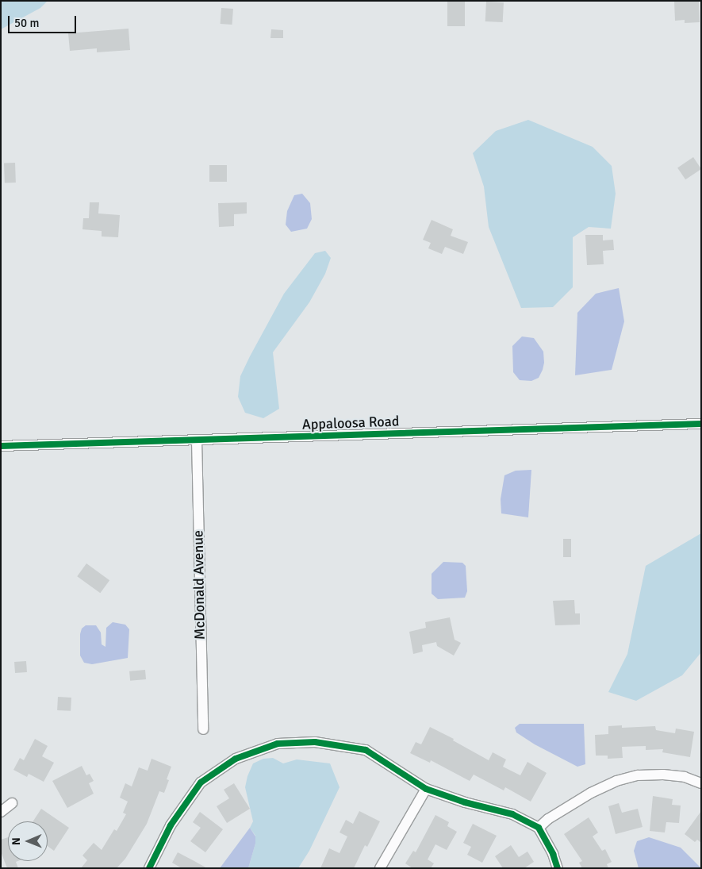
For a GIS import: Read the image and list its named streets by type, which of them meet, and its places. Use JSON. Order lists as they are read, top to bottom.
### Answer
{
  "streets": {
    "street": ["Appaloosa Road", "McDonald Avenue"]
  },
  "crossings": [
    ["Appaloosa Road", "McDonald Avenue"]
  ],
  "scale_bar": "50 m",
  "north": "left"
}
